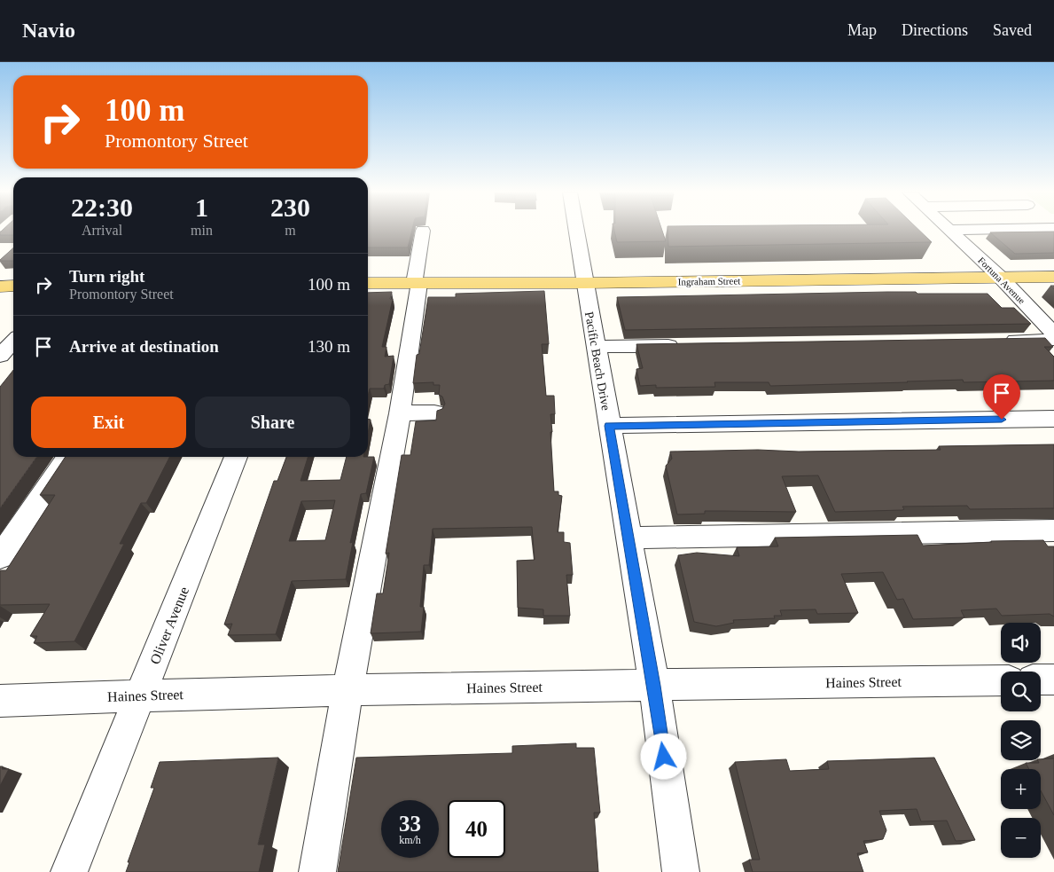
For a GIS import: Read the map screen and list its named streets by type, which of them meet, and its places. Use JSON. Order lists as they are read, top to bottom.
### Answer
{
  "streets": {
    "main road": ["Ingraham Street"],
    "street": [
      "Fortuna Avenue",
      "Pacific Beach Drive",
      "Oliver Avenue",
      "Haines Street"
    ]
  },
  "crossings": [
    ["Fortuna Avenue", "Ingraham Street"],
    ["Ingraham Street", "Pacific Beach Drive"],
    ["Pacific Beach Drive", "Haines Street"],
    ["Oliver Avenue", "Haines Street"]
  ],
  "page": {
    "header": "Navio",
    "nav": ["Map", "Directions", "Saved"],
    "turn": ["100 m", "Promontory Street"],
    "eta": [
      "22:30",
      "Arrival",
      "1",
      "min",
      "230",
      "m"
    ],
    "list": [
      {
        "name": "Turn right",
        "note": "Promontory Street",
        "value": "100 m"
      },
      {
        "name": "Arrive at destination",
        "value": "130 m"
      }
    ],
    "buttons": ["Exit", "Share"],
    "map_buttons": ["+", "−"],
    "speed": "33 km/h",
    "limit": "40"
  }
}
